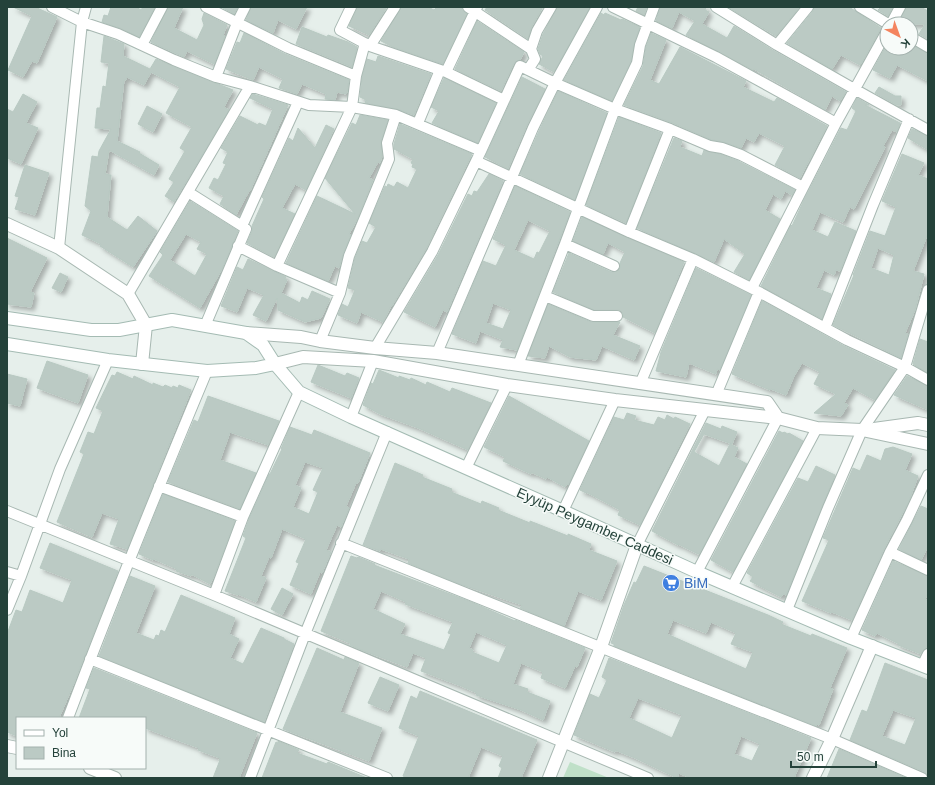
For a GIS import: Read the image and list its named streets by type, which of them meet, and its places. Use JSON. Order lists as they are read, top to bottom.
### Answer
{
  "streets": {
    "street": ["Eyyüp Peygamber Caddesi"]
  },
  "places": {
    "supermarket": ["BiM"]
  },
  "legend": ["Yol", "Bina"],
  "scale_bar": "50 m",
  "north": "bottom right"
}
